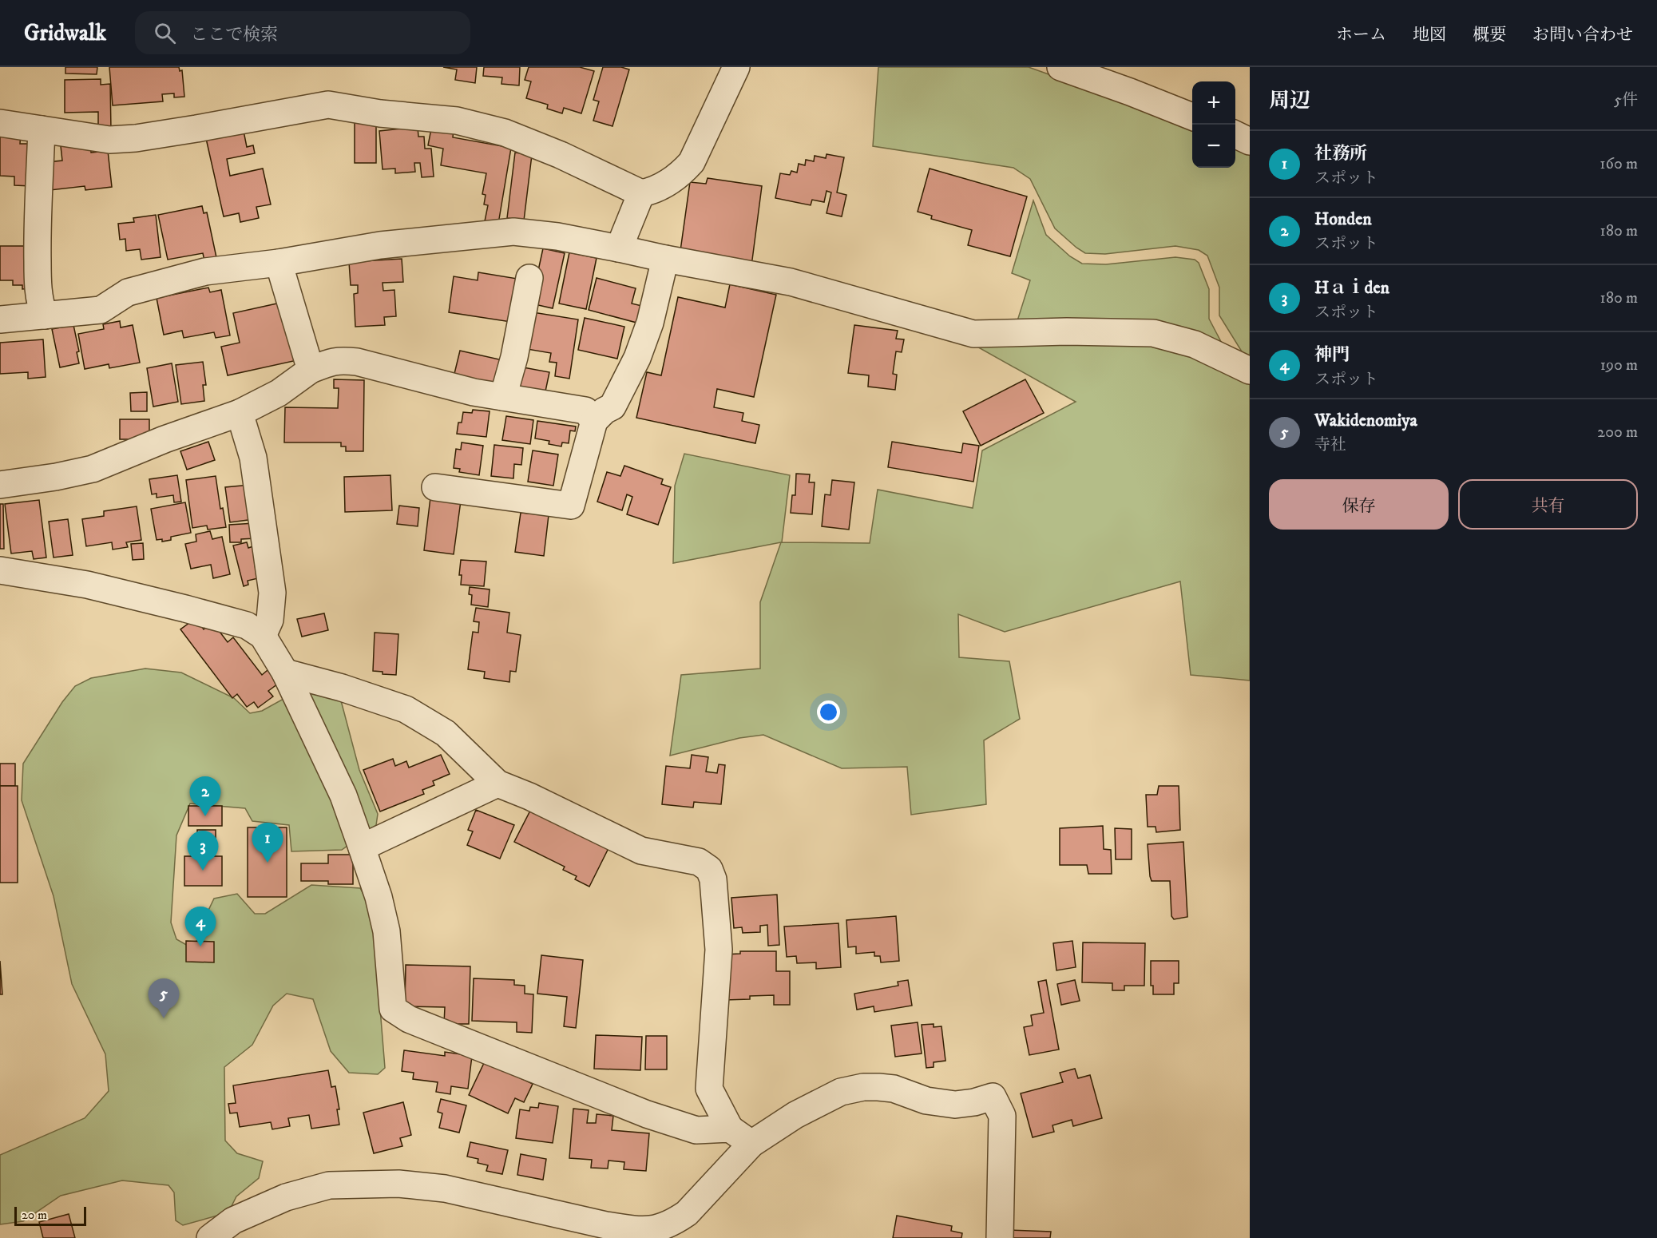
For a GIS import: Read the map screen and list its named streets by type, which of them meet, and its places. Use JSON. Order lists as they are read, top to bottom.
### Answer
{
  "scale_bar": "20 m",
  "page": {
    "header": "Gridwalk",
    "search": "ここで検索",
    "nav": [
      "ホーム",
      "地図",
      "概要",
      "お問い合わせ"
    ],
    "heading": ["周辺", "5件"],
    "map_buttons": ["+", "−"],
    "list": [
      {
        "mark": "1",
        "name": "社務所",
        "note": "スポット",
        "value": "160 m"
      },
      {
        "mark": "2",
        "name": "Honden",
        "note": "スポット",
        "value": "180 m"
      },
      {
        "mark": "3",
        "name": "Hａｉden",
        "note": "スポット",
        "value": "180 m"
      },
      {
        "mark": "4",
        "name": "神門",
        "note": "スポット",
        "value": "190 m"
      },
      {
        "mark": "5",
        "name": "Wakidenomiya",
        "note": "寺社",
        "value": "200 m"
      }
    ],
    "buttons": ["保存", "共有"],
    "pins": [
      "2",
      "1",
      "3",
      "4",
      "5"
    ],
    "scale": "20 m"
  }
}
